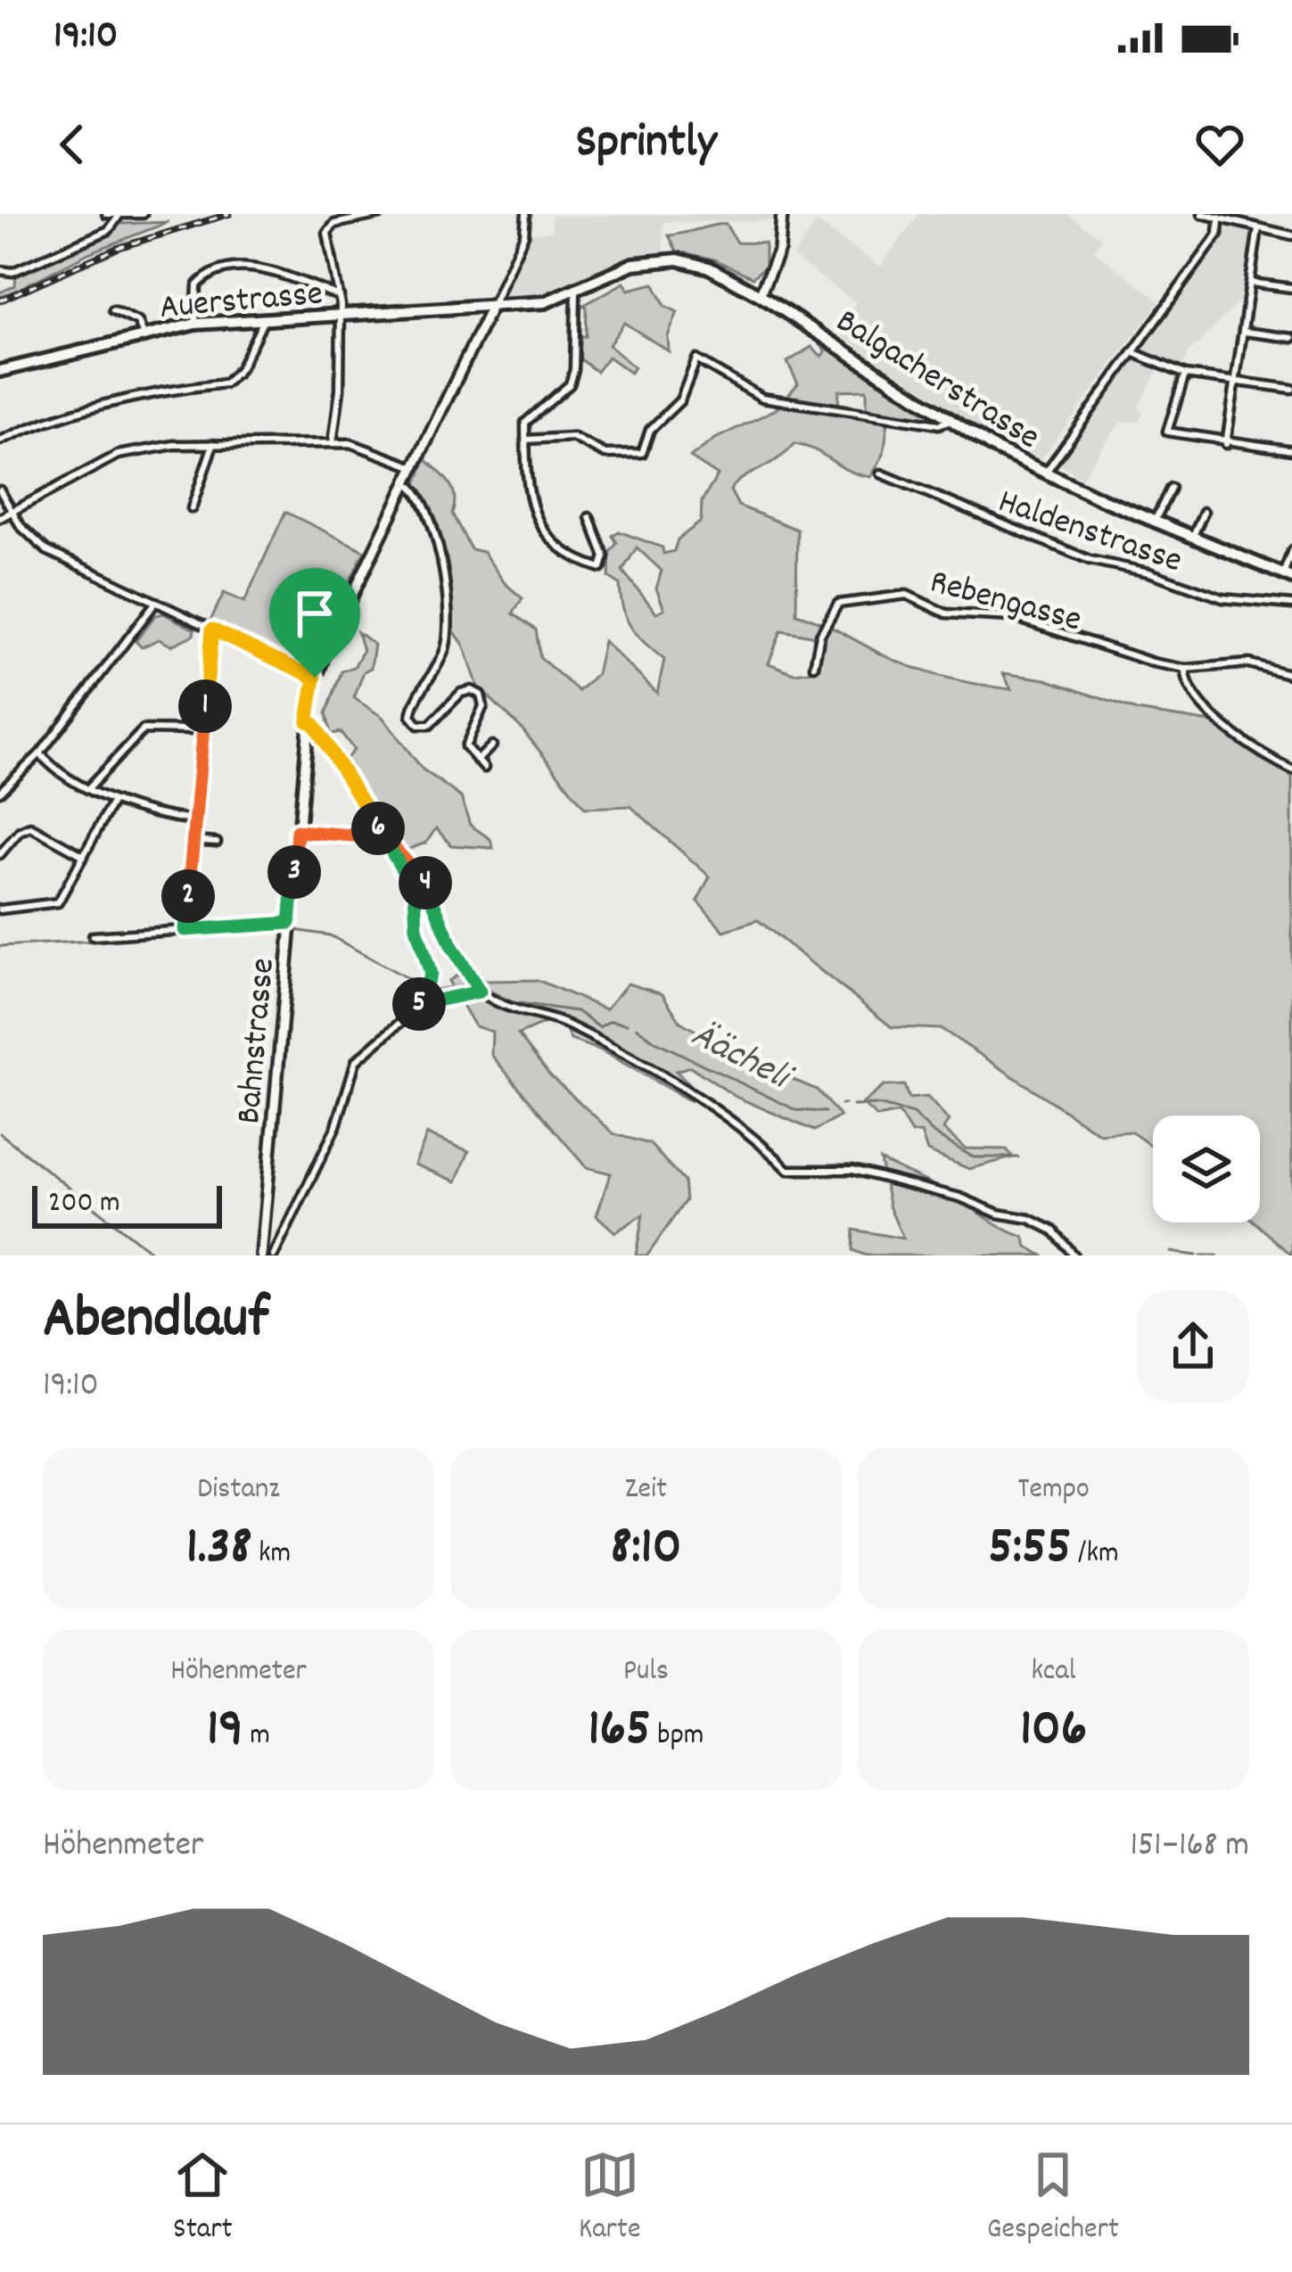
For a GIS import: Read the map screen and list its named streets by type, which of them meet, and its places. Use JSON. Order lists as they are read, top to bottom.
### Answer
{
  "streets": {
    "main road": ["Auerstrasse", "Balgacherstrasse", "Bahnstrasse"],
    "street": ["Haldenstrasse", "Rebengasse"]
  },
  "crossings": [
    ["Auerstrasse", "Balgacherstrasse"],
    ["Auerstrasse", "Bahnstrasse"],
    ["Balgacherstrasse", "Bahnstrasse"]
  ],
  "water": ["Äächeli"],
  "scale_bar": "200 m",
  "page": {
    "status": "19:10",
    "header": "Sprintly",
    "pins": [
      "1",
      "6",
      "3",
      "4",
      "2",
      "5"
    ],
    "scale": "200 m",
    "heading": ["Abendlauf", "19:10"],
    "stats": [
      ["Distanz", "1.38 km"],
      ["Zeit", "8:10"],
      ["Tempo", "5:55 /km"],
      ["Höhenmeter", "19 m"],
      ["Puls", "165 bpm"],
      ["kcal", "106"]
    ],
    "chart": ["Höhenmeter", "151–168 m"],
    "tabs": ["Start", "Karte", "Gespeichert"]
  }
}
